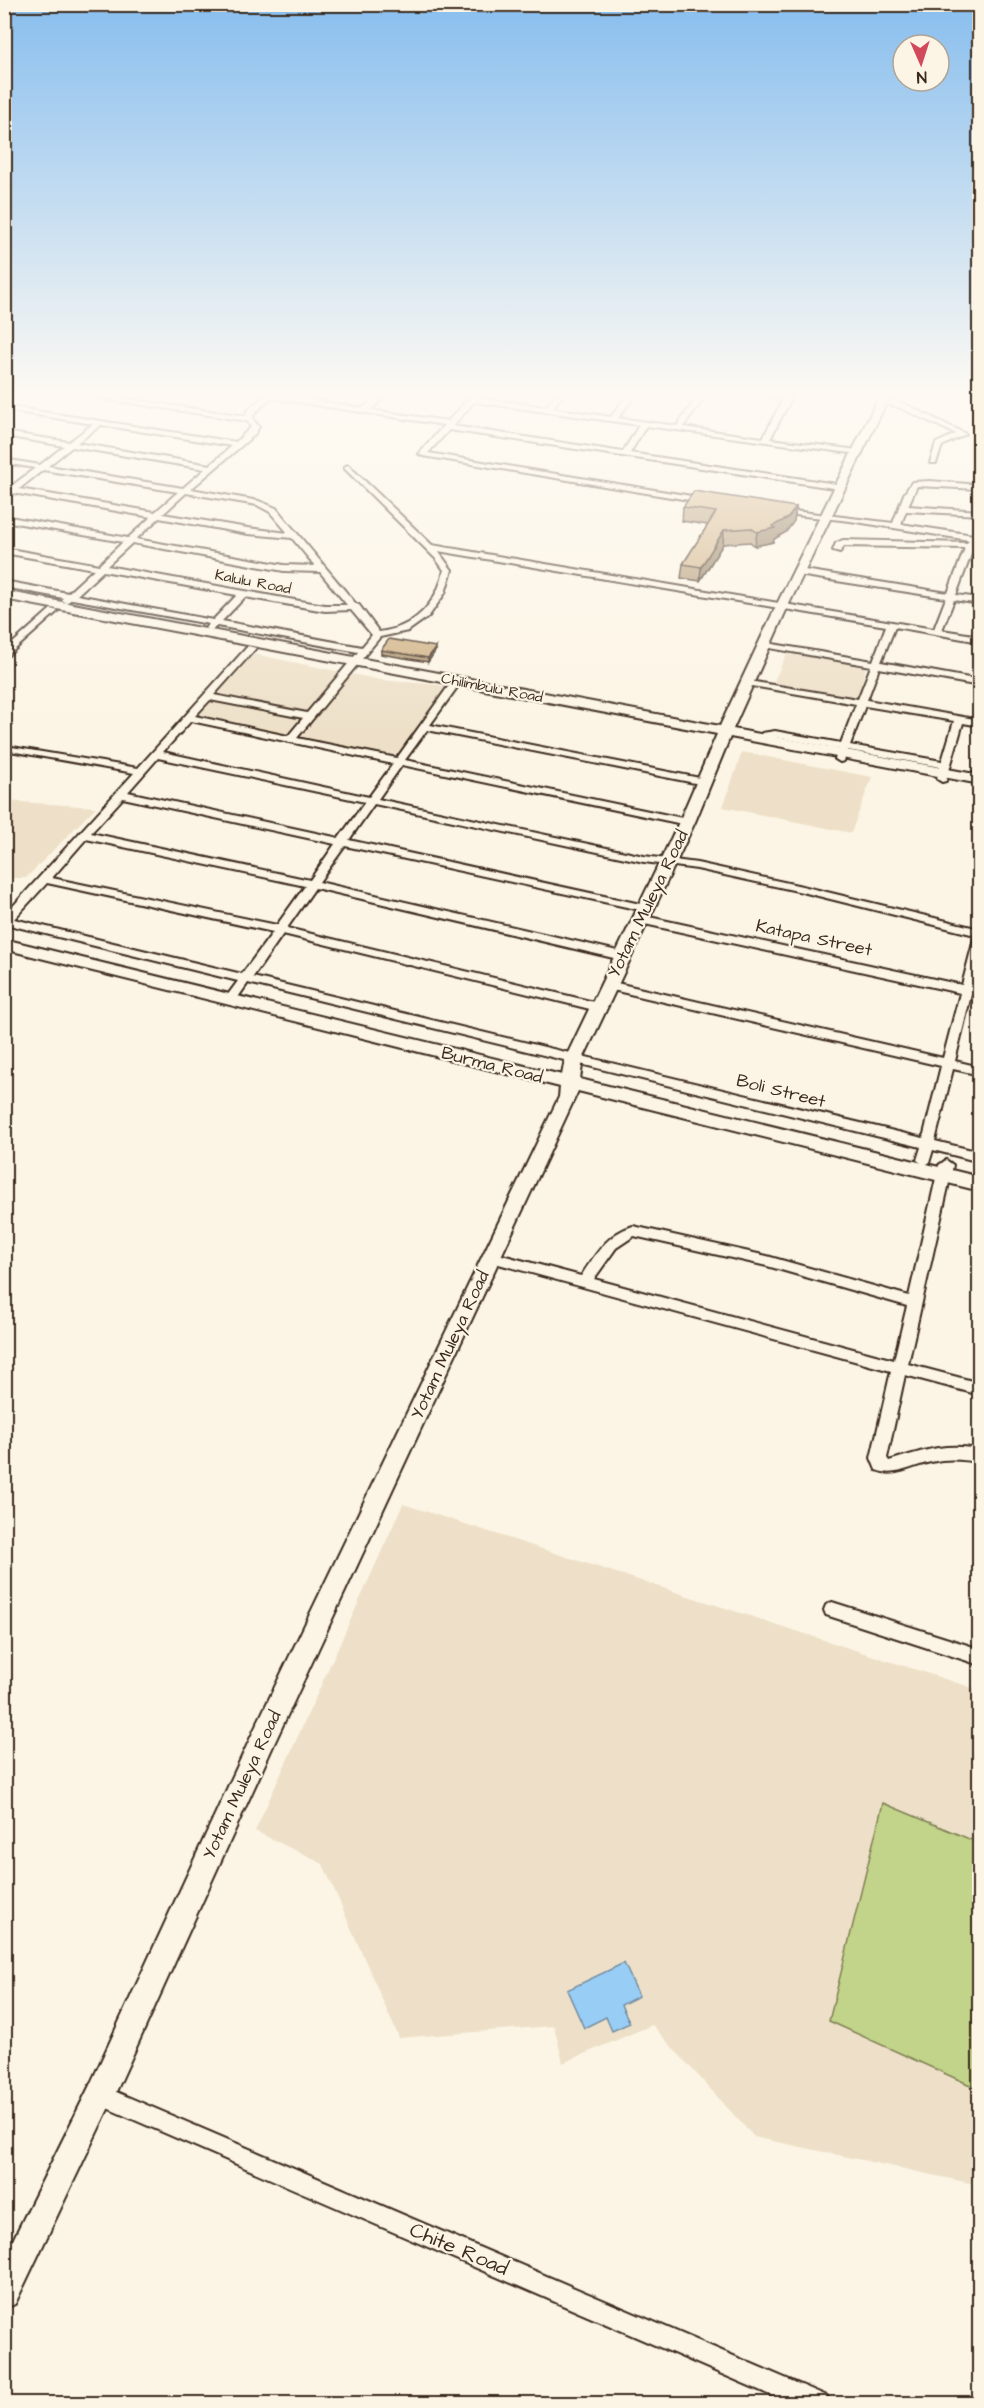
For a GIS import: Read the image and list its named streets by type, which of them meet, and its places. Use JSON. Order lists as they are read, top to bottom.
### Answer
{
  "streets": {
    "main road": ["Chilimbulu Road", "Yotam Muleya Road", "Burma Road"],
    "street": ["Kalulu Road", "Katapa Street", "Chite Road"]
  },
  "crossings": [
    ["Chilimbulu Road", "Yotam Muleya Road"],
    ["Yotam Muleya Road", "Katapa Street"],
    ["Yotam Muleya Road", "Burma Road"],
    ["Yotam Muleya Road", "Chite Road"]
  ],
  "north": "bottom"
}
